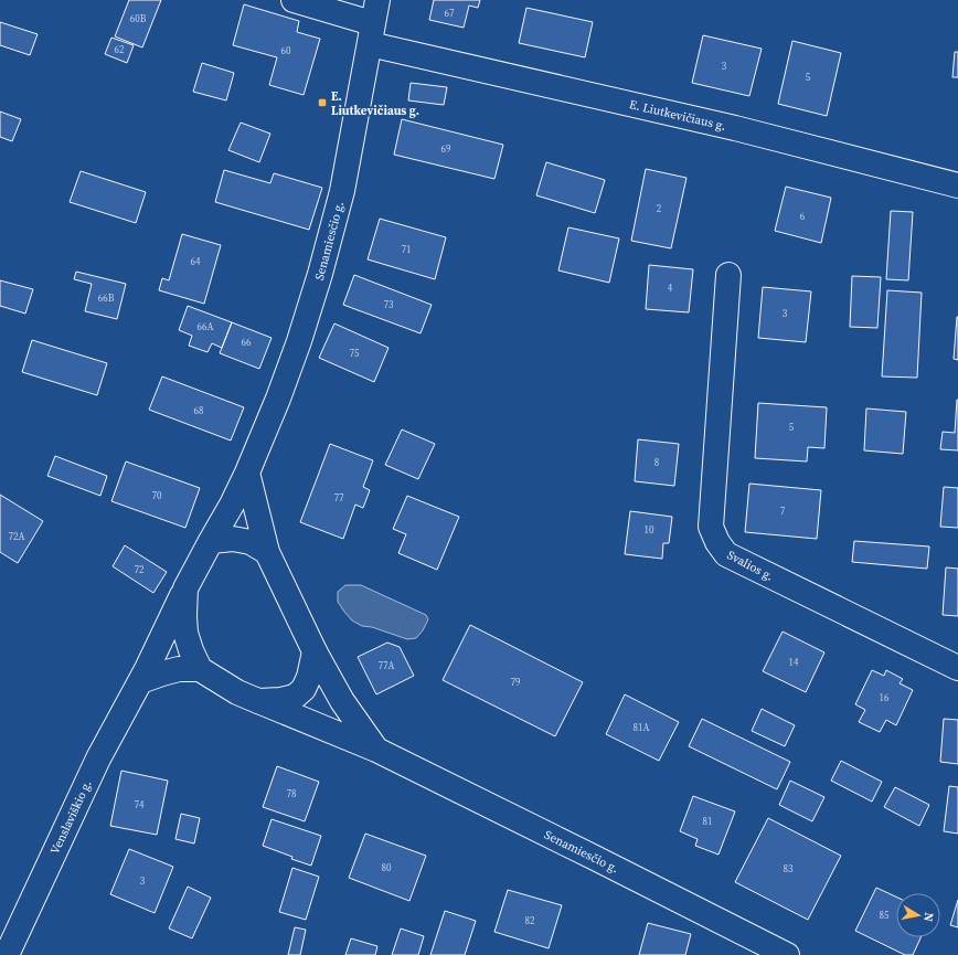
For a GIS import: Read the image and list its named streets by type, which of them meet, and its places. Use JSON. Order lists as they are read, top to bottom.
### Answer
{
  "streets": {
    "street": [
      "E. Liutkevičiaus g.",
      "Senamiesčio g.",
      "Svalios g.",
      "Venslaviškio g."
    ]
  },
  "crossings": [
    ["E. Liutkevičiaus g.", "Senamiesčio g."],
    ["Senamiesčio g.", "Venslaviškio g."]
  ],
  "places": {
    "transit": ["E. Liutkevičiaus g."]
  },
  "house_numbers": [
    "67",
    "60B",
    "62",
    "60",
    "3",
    "5",
    "69",
    "2",
    "6",
    "71",
    "64",
    "4",
    "66B",
    "73",
    "3",
    "66A",
    "66",
    "75",
    "68",
    "5",
    "8",
    "70",
    "77",
    "7",
    "10",
    "72A",
    "72",
    "14",
    "77A",
    "79",
    "16",
    "81A",
    "78",
    "74",
    "81",
    "80",
    "83",
    "3",
    "85",
    "82"
  ],
  "north": "right"
}
